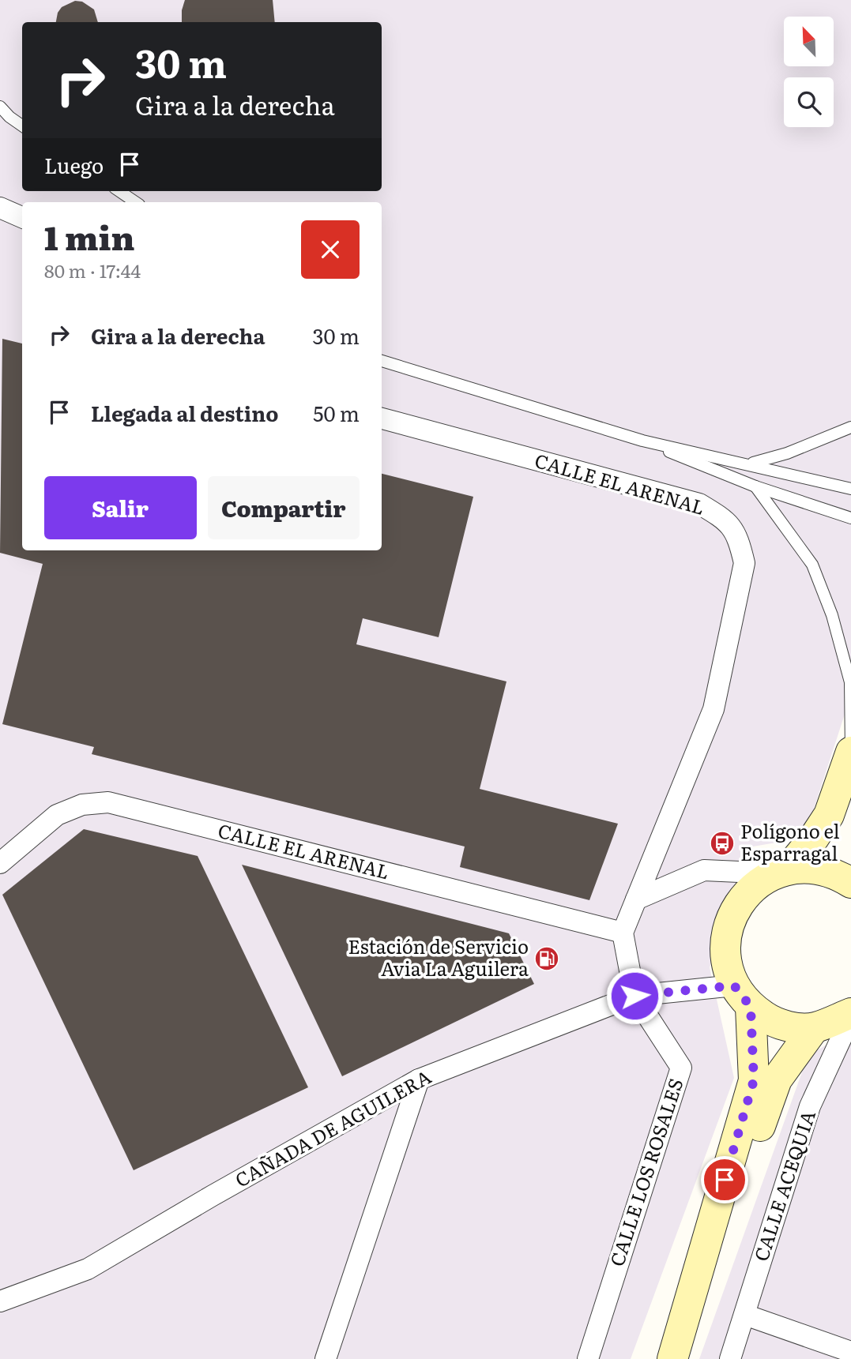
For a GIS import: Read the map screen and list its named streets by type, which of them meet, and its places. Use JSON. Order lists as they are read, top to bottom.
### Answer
{
  "streets": {
    "street": [
      "CALLE EL ARENAL",
      "CAÑADA DE AGUILERA",
      "CALLE LOS ROSALES",
      "CALLE ACEQUIA"
    ]
  },
  "crossings": [
    ["CAÑADA DE AGUILERA", "CALLE LOS ROSALES"]
  ],
  "places": {
    "bus stop": ["Polígono el Esparragal"],
    "fuel station": ["Estación de Servicio Avia La Aguilera"]
  },
  "north": "top left",
  "page": {
    "turn": ["30 m", "Gira a la derecha"],
    "then": "Luego",
    "heading": ["1 min", "80 m · 17:44"],
    "list": [
      {
        "name": "Gira a la derecha",
        "value": "30 m"
      },
      {
        "name": "Llegada al destino",
        "value": "50 m"
      }
    ],
    "buttons": ["Salir", "Compartir"]
  }
}
